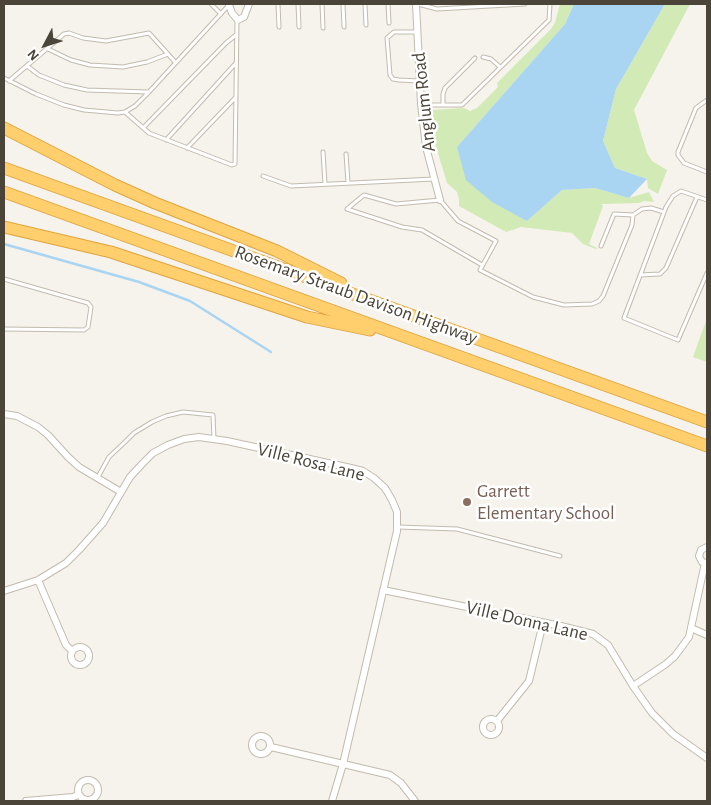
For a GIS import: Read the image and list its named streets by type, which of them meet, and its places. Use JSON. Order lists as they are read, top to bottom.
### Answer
{
  "streets": {
    "highway": ["Rosemary Straub Davison Highway"],
    "street": ["Anglum Road", "Ville Rosa Lane", "Ville Donna Lane"]
  },
  "crossings": [
    ["Ville Rosa Lane", "Ville Donna Lane"]
  ],
  "places": ["Garrett Elementary School"],
  "north": "bottom left"
}
